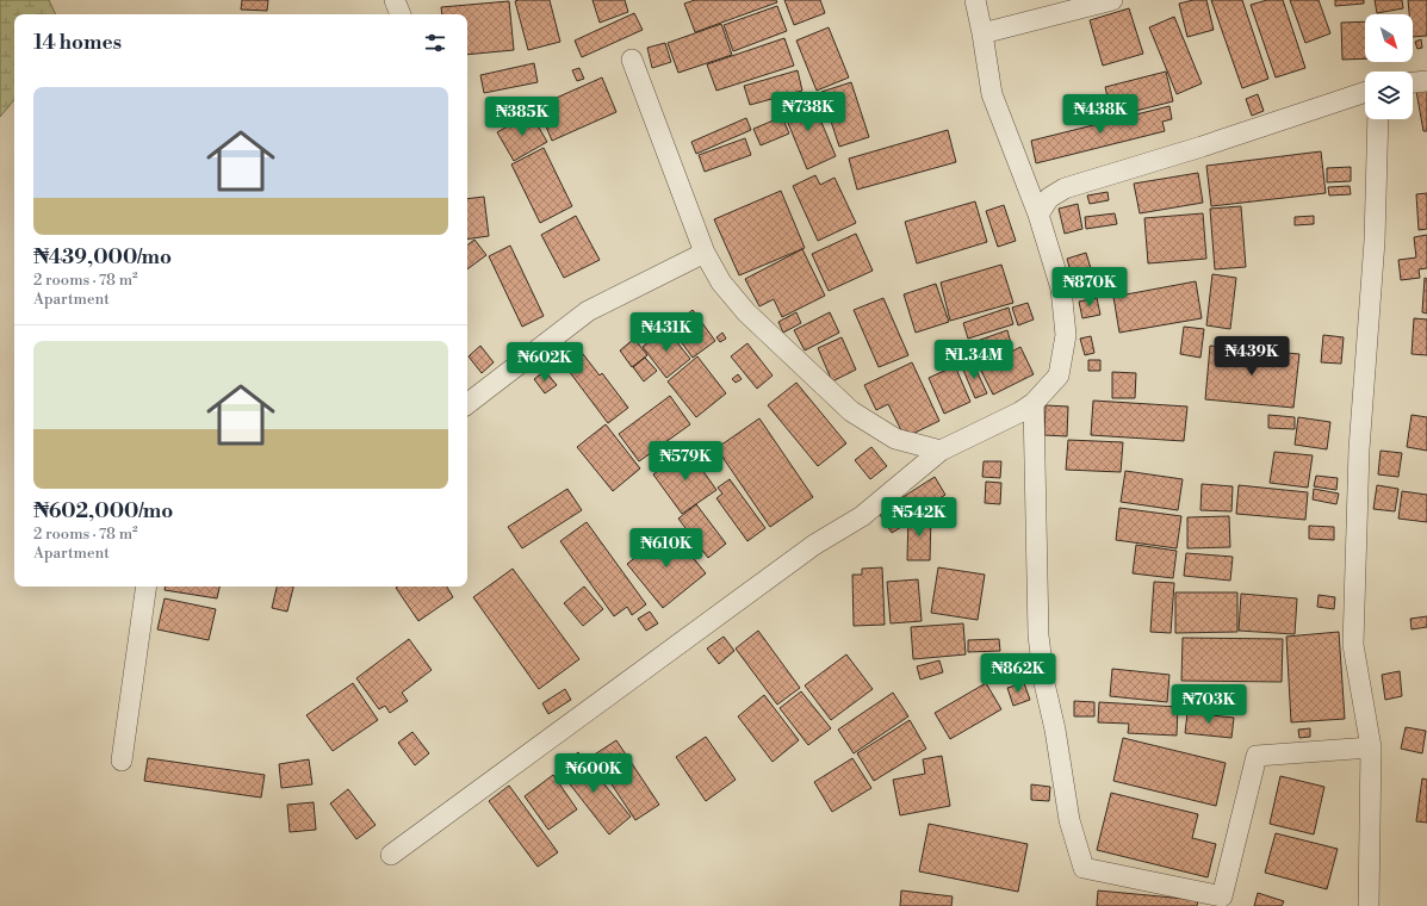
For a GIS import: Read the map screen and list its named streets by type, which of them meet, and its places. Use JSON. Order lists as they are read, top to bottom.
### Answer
{
  "north": "bottom right",
  "page": {
    "heading": "14 homes",
    "list": [
      {
        "name": "₦439,000/mo",
        "note": "2 rooms · 78 m² · Apartment"
      },
      {
        "name": "₦602,000/mo",
        "note": "2 rooms · 78 m² · Apartment"
      }
    ],
    "price": [
      "₦738K",
      "₦438K",
      "₦385K",
      "₦870K",
      "₦431K",
      "₦439K",
      "₦1.34M",
      "₦602K",
      "₦579K",
      "₦542K",
      "₦610K",
      "₦862K",
      "₦703K",
      "₦600K"
    ]
  }
}
